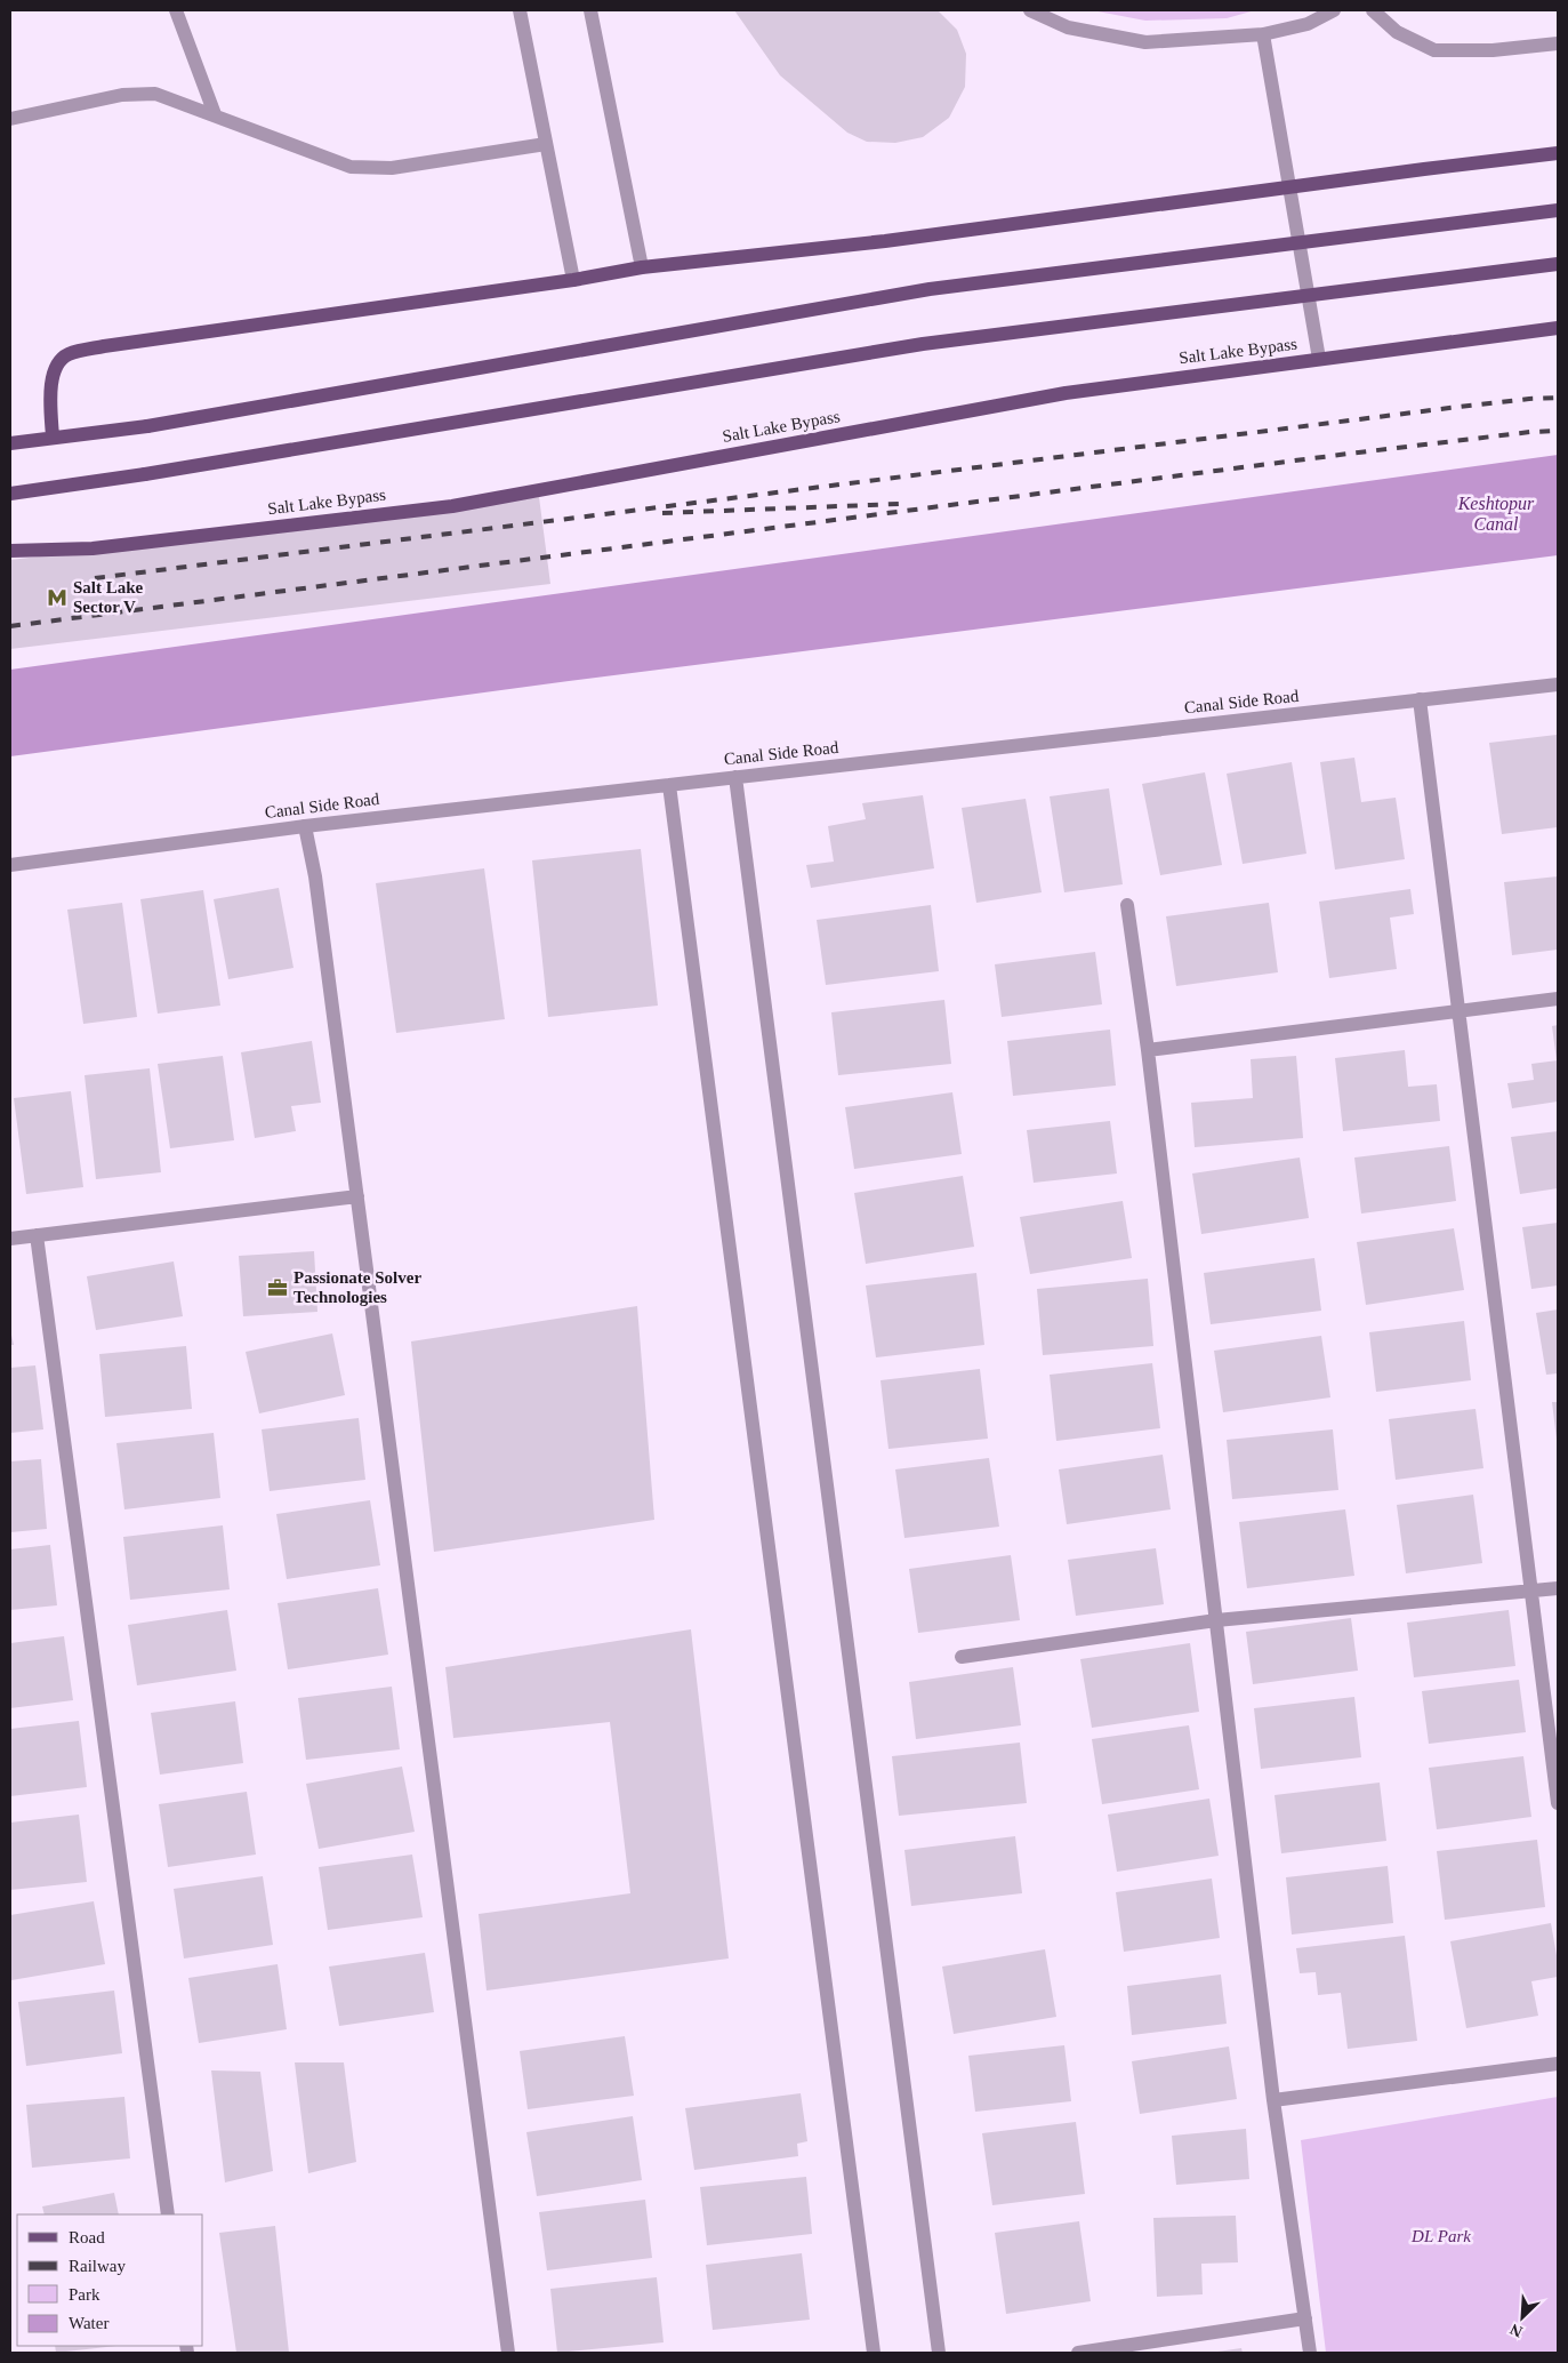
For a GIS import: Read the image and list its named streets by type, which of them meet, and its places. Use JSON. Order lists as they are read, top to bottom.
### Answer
{
  "streets": {
    "main road": ["Salt Lake Bypass"],
    "street": ["Canal Side Road"]
  },
  "water": ["Keshtopur Canal"],
  "parks": ["DL Park"],
  "places": {
    "metro station": ["Salt Lake Sector V"],
    "office": ["Passionate Solver Technologies"]
  },
  "legend": [
    "Road",
    "Railway",
    "Park",
    "Water"
  ],
  "north": "bottom left"
}
